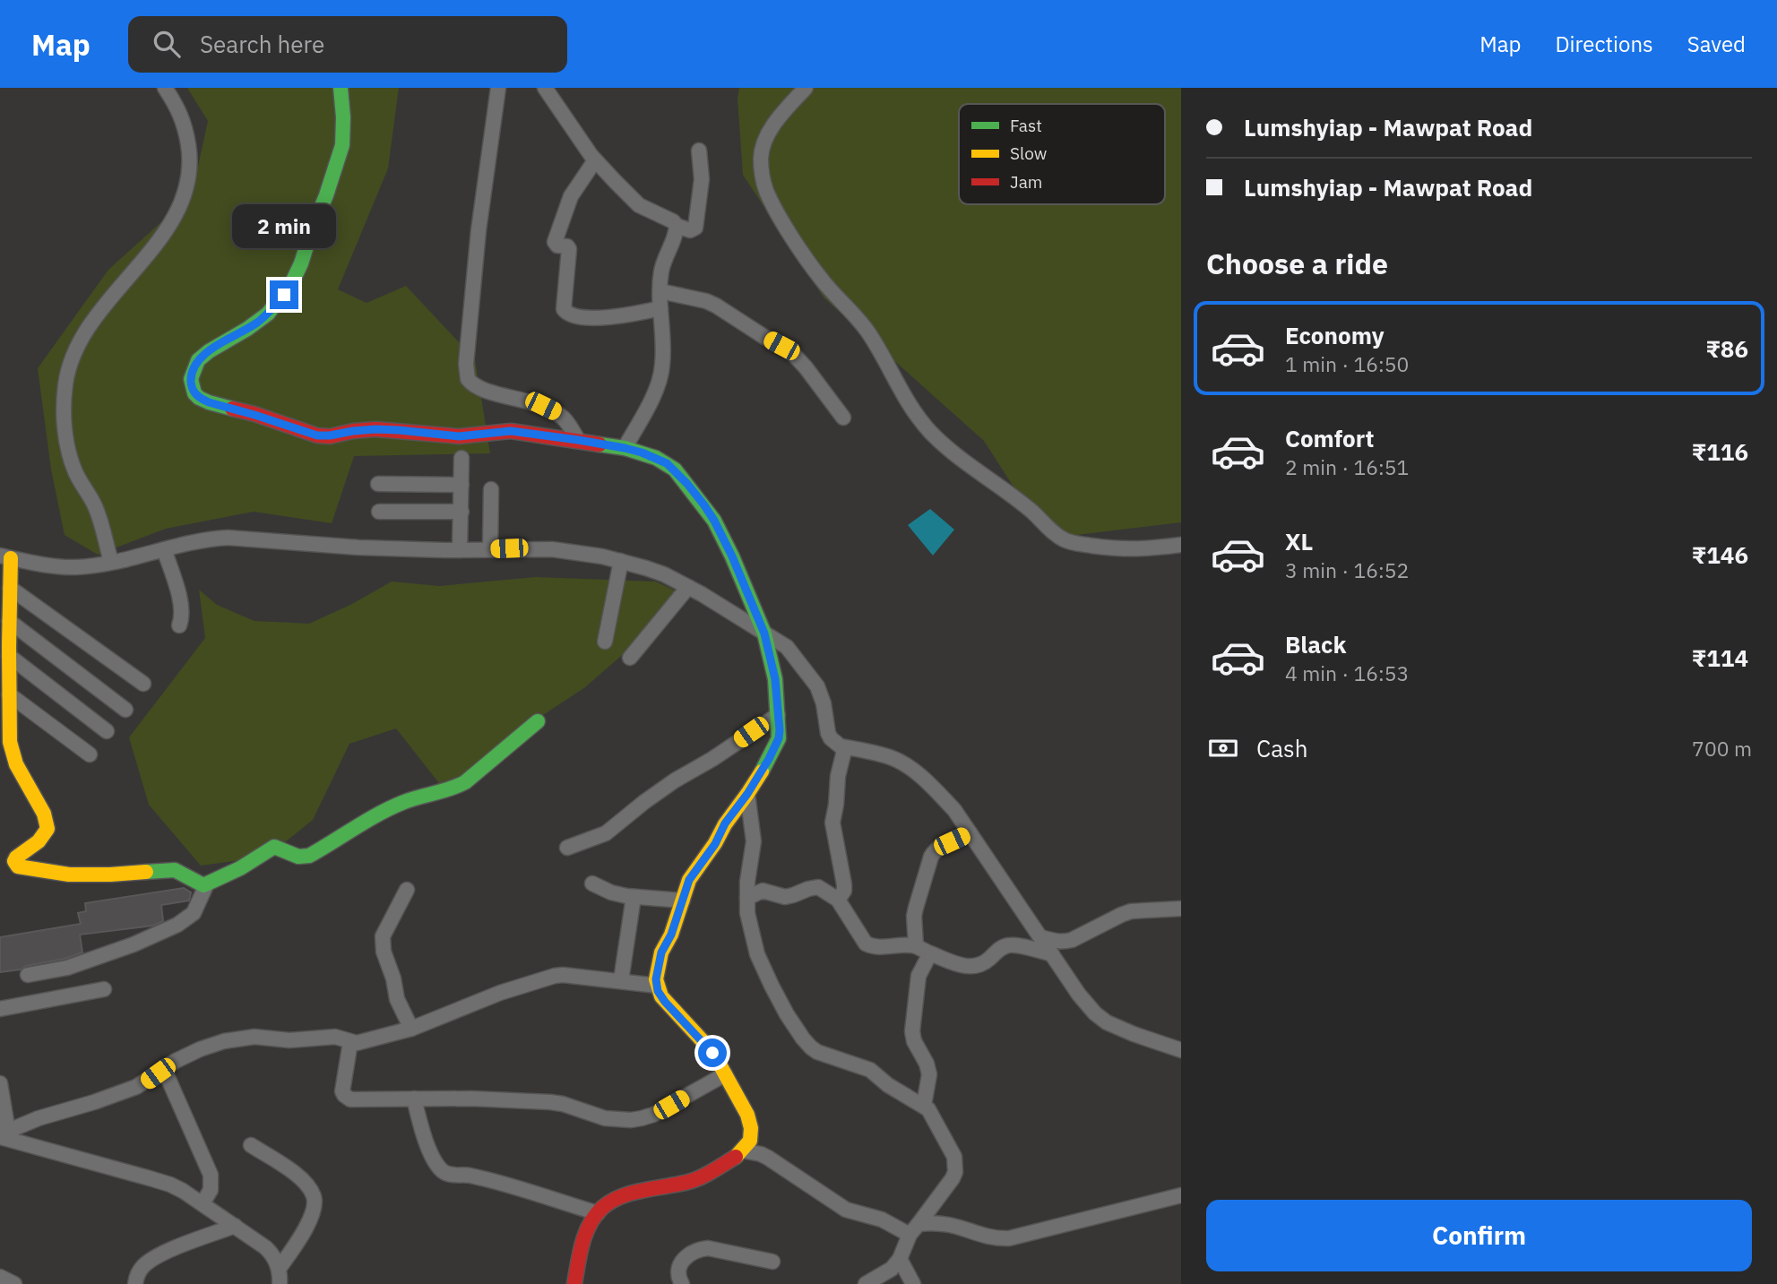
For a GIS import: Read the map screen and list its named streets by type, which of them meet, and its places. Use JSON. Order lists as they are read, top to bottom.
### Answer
{
  "legend": ["Fast", "Slow", "Jam"],
  "page": {
    "header": "Map",
    "search": "Search here",
    "nav": ["Map", "Directions", "Saved"],
    "banner": ["Lumshyiap - Mawpat Road", "Lumshyiap - Mawpat Road"],
    "bubble": "2 min",
    "heading": "Choose a ride",
    "list": [
      {
        "name": "Economy",
        "note": "1 min · 16:50",
        "value": "₹86"
      },
      {
        "name": "Comfort",
        "note": "2 min · 16:51",
        "value": "₹116"
      },
      {
        "name": "XL",
        "note": "3 min · 16:52",
        "value": "₹146"
      },
      {
        "name": "Black",
        "note": "4 min · 16:53",
        "value": "₹114"
      }
    ],
    "pay": ["Cash", "700 m"],
    "buttons": "Confirm"
  }
}
